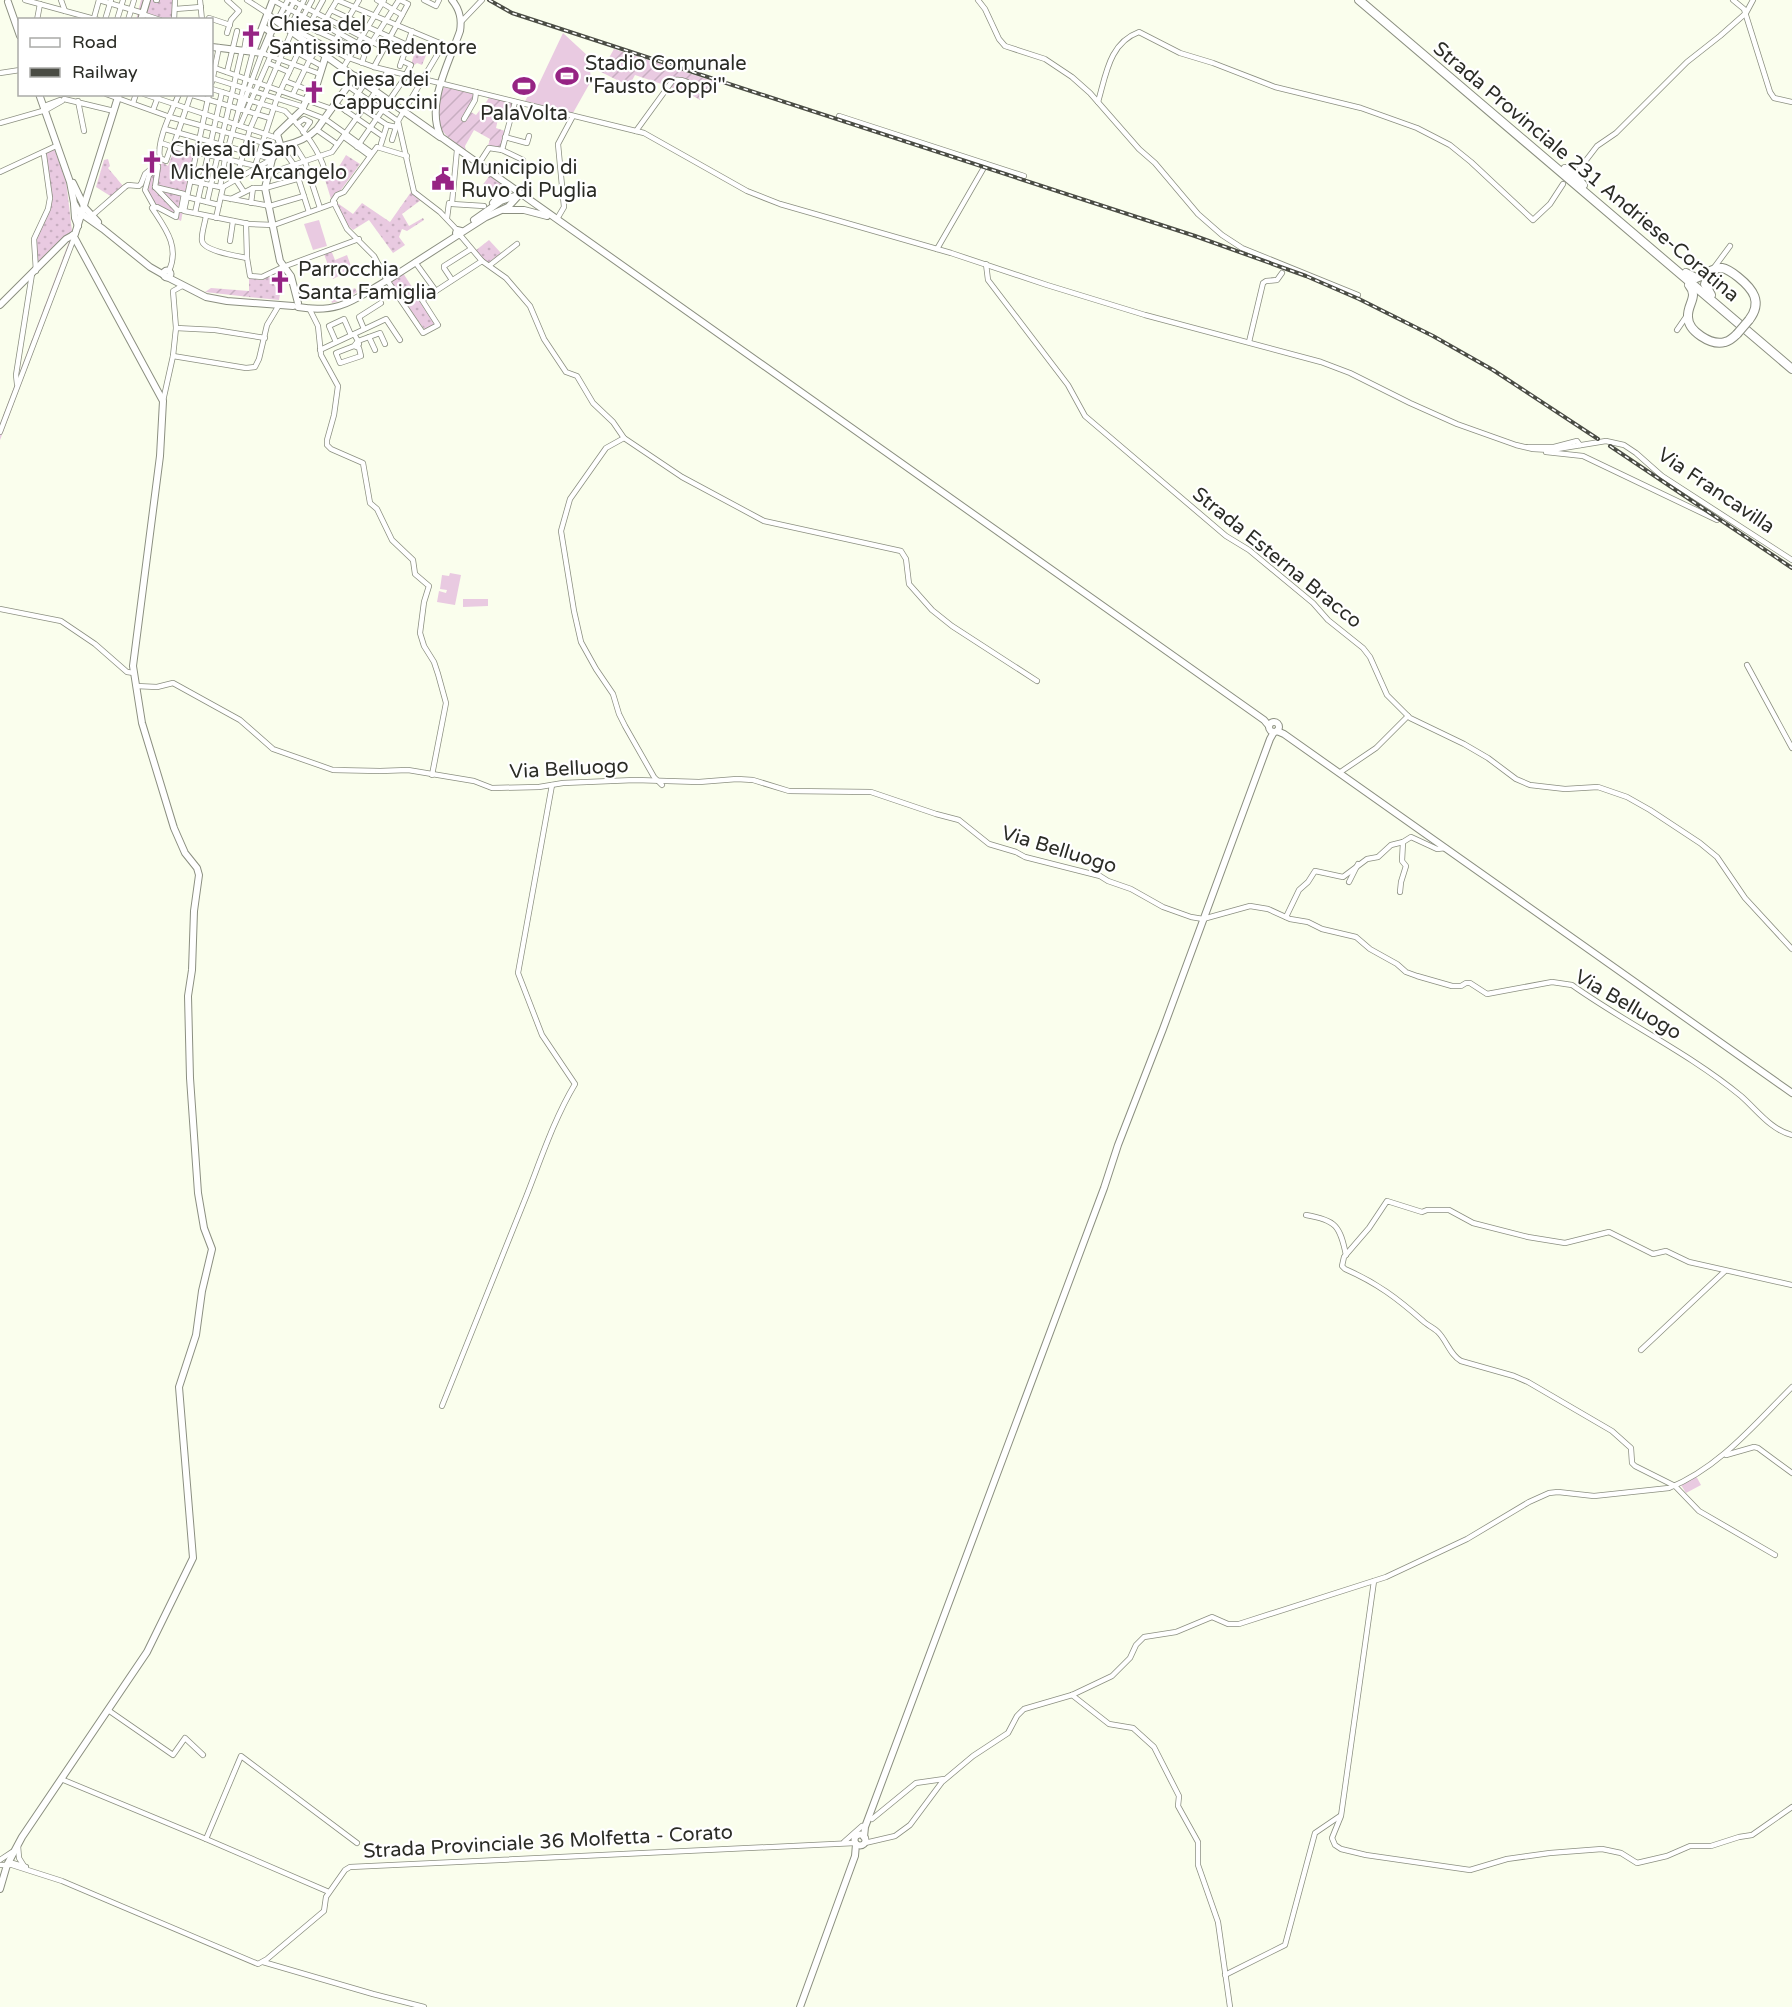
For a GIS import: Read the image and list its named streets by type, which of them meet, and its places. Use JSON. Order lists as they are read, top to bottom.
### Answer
{
  "streets": {
    "highway": ["Strada Provinciale 231 Andriese-Coratina"],
    "street": [
      "Via Francavilla",
      "Strada Esterna Bracco",
      "Via Belluogo",
      "Strada Provinciale 36 Molfetta - Corato"
    ]
  },
  "places": {
    "church": [
      "Chiesa del Santissimo Redentore",
      "Chiesa dei Cappuccini",
      "Chiesa di San Michele Arcangelo",
      "Parrocchia Santa Famiglia"
    ],
    "sports": ["Stadio Comunale \"Fausto Coppi\"", "PalaVolta"],
    "public building": ["Municipio di Ruvo di Puglia"]
  },
  "legend": ["Road", "Railway"]
}
